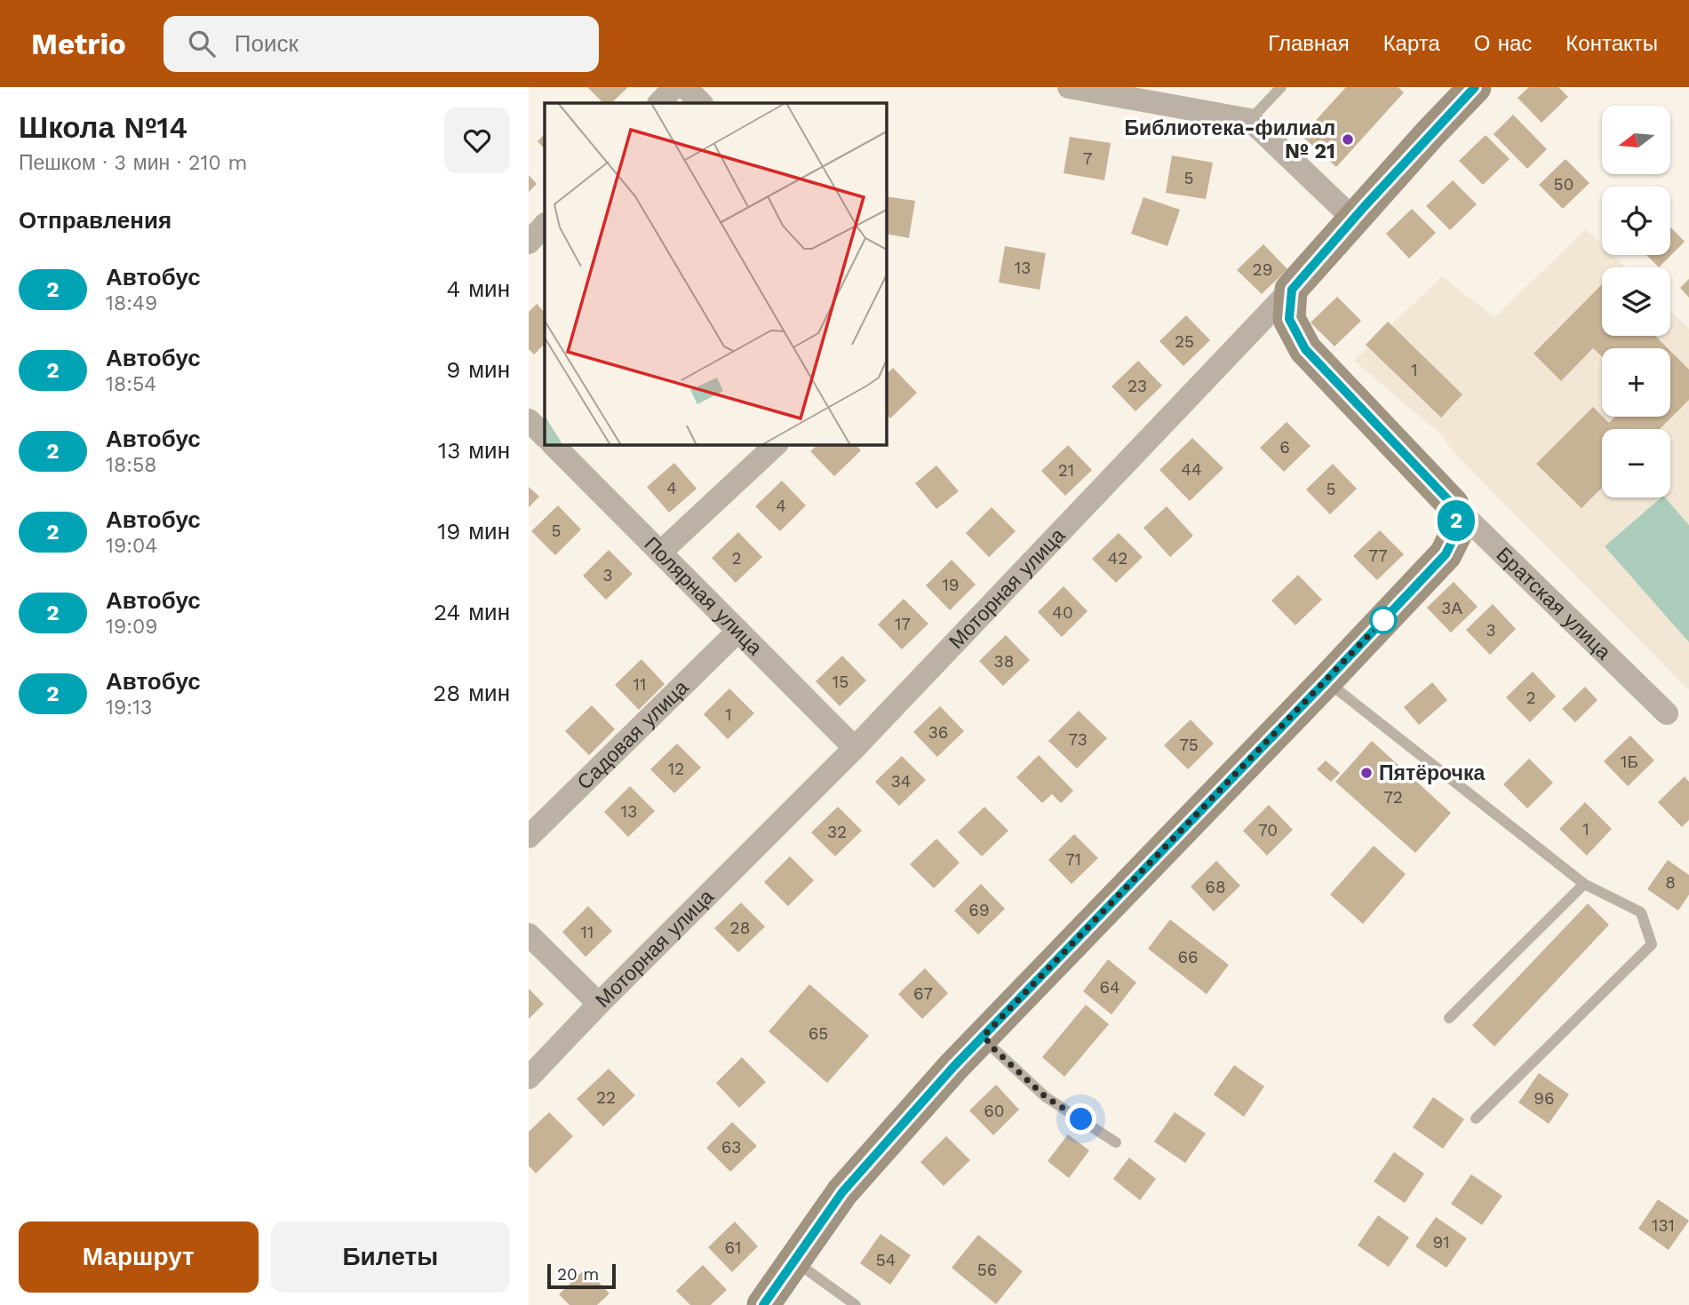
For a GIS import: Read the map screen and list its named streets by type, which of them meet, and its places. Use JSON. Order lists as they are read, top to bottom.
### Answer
{
  "streets": {
    "street": [
      "Моторная улица",
      "Полярная улица",
      "Братская улица",
      "Садовая улица"
    ]
  },
  "crossings": [
    ["Моторная улица", "Полярная улица"],
    ["Моторная улица", "Братская улица"],
    ["Полярная улица", "Садовая улица"]
  ],
  "places": ["Библиотека-филиал № 21", "Пятёрочка"],
  "lines": ["bus line 2"],
  "house_numbers": [
    "7",
    "5",
    "50",
    "13",
    "29",
    "25",
    "1",
    "23",
    "6",
    "44",
    "21",
    "4",
    "5",
    "4",
    "5",
    "77",
    "2",
    "42",
    "3",
    "19",
    "3А",
    "40",
    "17",
    "3",
    "38",
    "15",
    "11",
    "2",
    "1",
    "36",
    "73",
    "75",
    "1Б",
    "12",
    "34",
    "72",
    "13",
    "1",
    "70",
    "32",
    "71",
    "8",
    "68",
    "69",
    "28",
    "11",
    "66",
    "64",
    "67",
    "65",
    "22",
    "96",
    "60",
    "63",
    "131",
    "91",
    "61",
    "54",
    "56"
  ],
  "scale_bar": "20 m",
  "north": "left",
  "page": {
    "header": "Metrio",
    "search": "Поиск",
    "nav": [
      "Главная",
      "Карта",
      "О нас",
      "Контакты"
    ],
    "heading": [
      ["Школа №14", "Пешком · 3 мин · 210 m"],
      "Отправления"
    ],
    "on_map": "2",
    "map_buttons": ["+", "−"],
    "list": [
      {
        "mark": "2",
        "name": "Автобус",
        "note": "18:49",
        "value": "4 мин"
      },
      {
        "mark": "2",
        "name": "Автобус",
        "note": "18:54",
        "value": "9 мин"
      },
      {
        "mark": "2",
        "name": "Автобус",
        "note": "18:58",
        "value": "13 мин"
      },
      {
        "mark": "2",
        "name": "Автобус",
        "note": "19:04",
        "value": "19 мин"
      },
      {
        "mark": "2",
        "name": "Автобус",
        "note": "19:09",
        "value": "24 мин"
      },
      {
        "mark": "2",
        "name": "Автобус",
        "note": "19:13",
        "value": "28 мин"
      }
    ],
    "buttons": ["Маршрут", "Билеты"],
    "scale": "20 m"
  }
}
